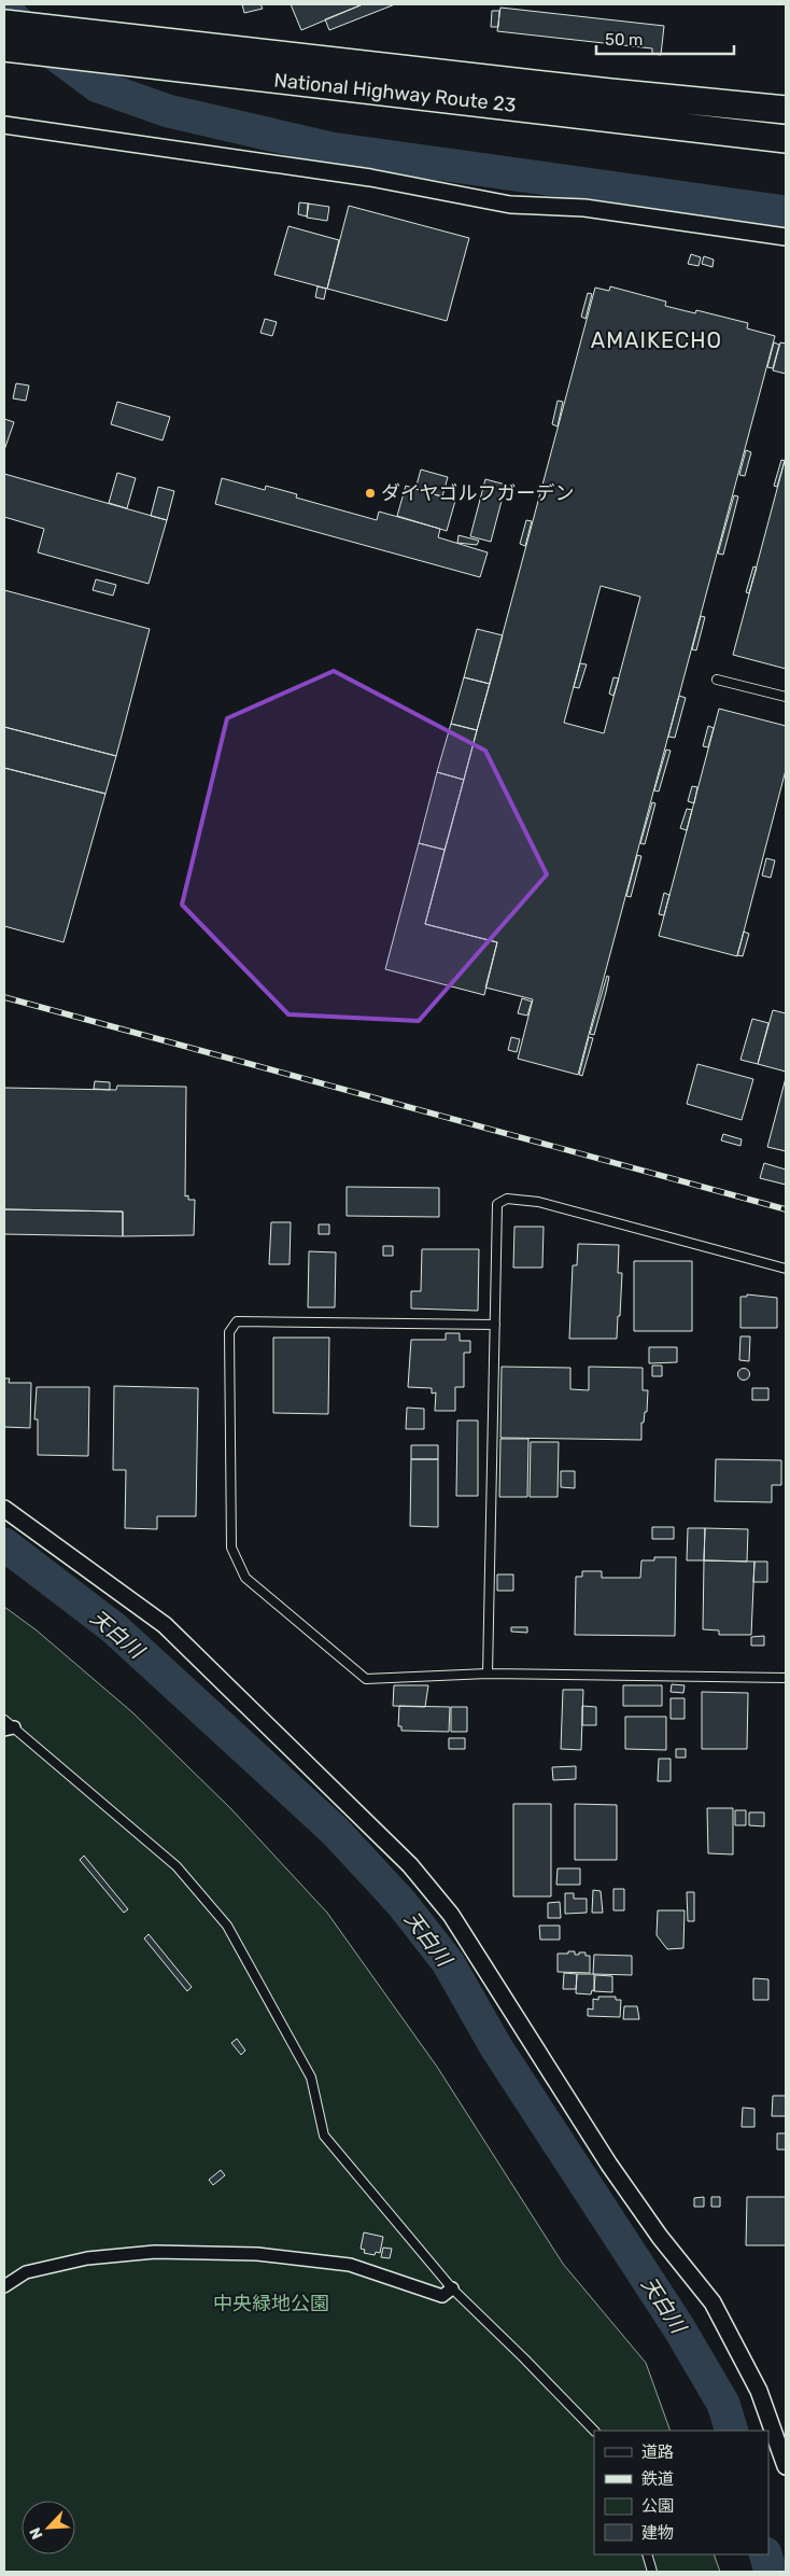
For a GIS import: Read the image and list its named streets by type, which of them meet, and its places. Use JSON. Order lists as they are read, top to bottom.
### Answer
{
  "streets": {
    "highway": ["National Highway Route 23"]
  },
  "districts": ["AMAIKECHO"],
  "water": ["天白川"],
  "parks": ["中央緑地公園"],
  "places": ["ダイヤゴルフガーデン"],
  "legend": [
    "道路",
    "鉄道",
    "公園",
    "建物"
  ],
  "scale_bar": "50 m",
  "north": "bottom left"
}
